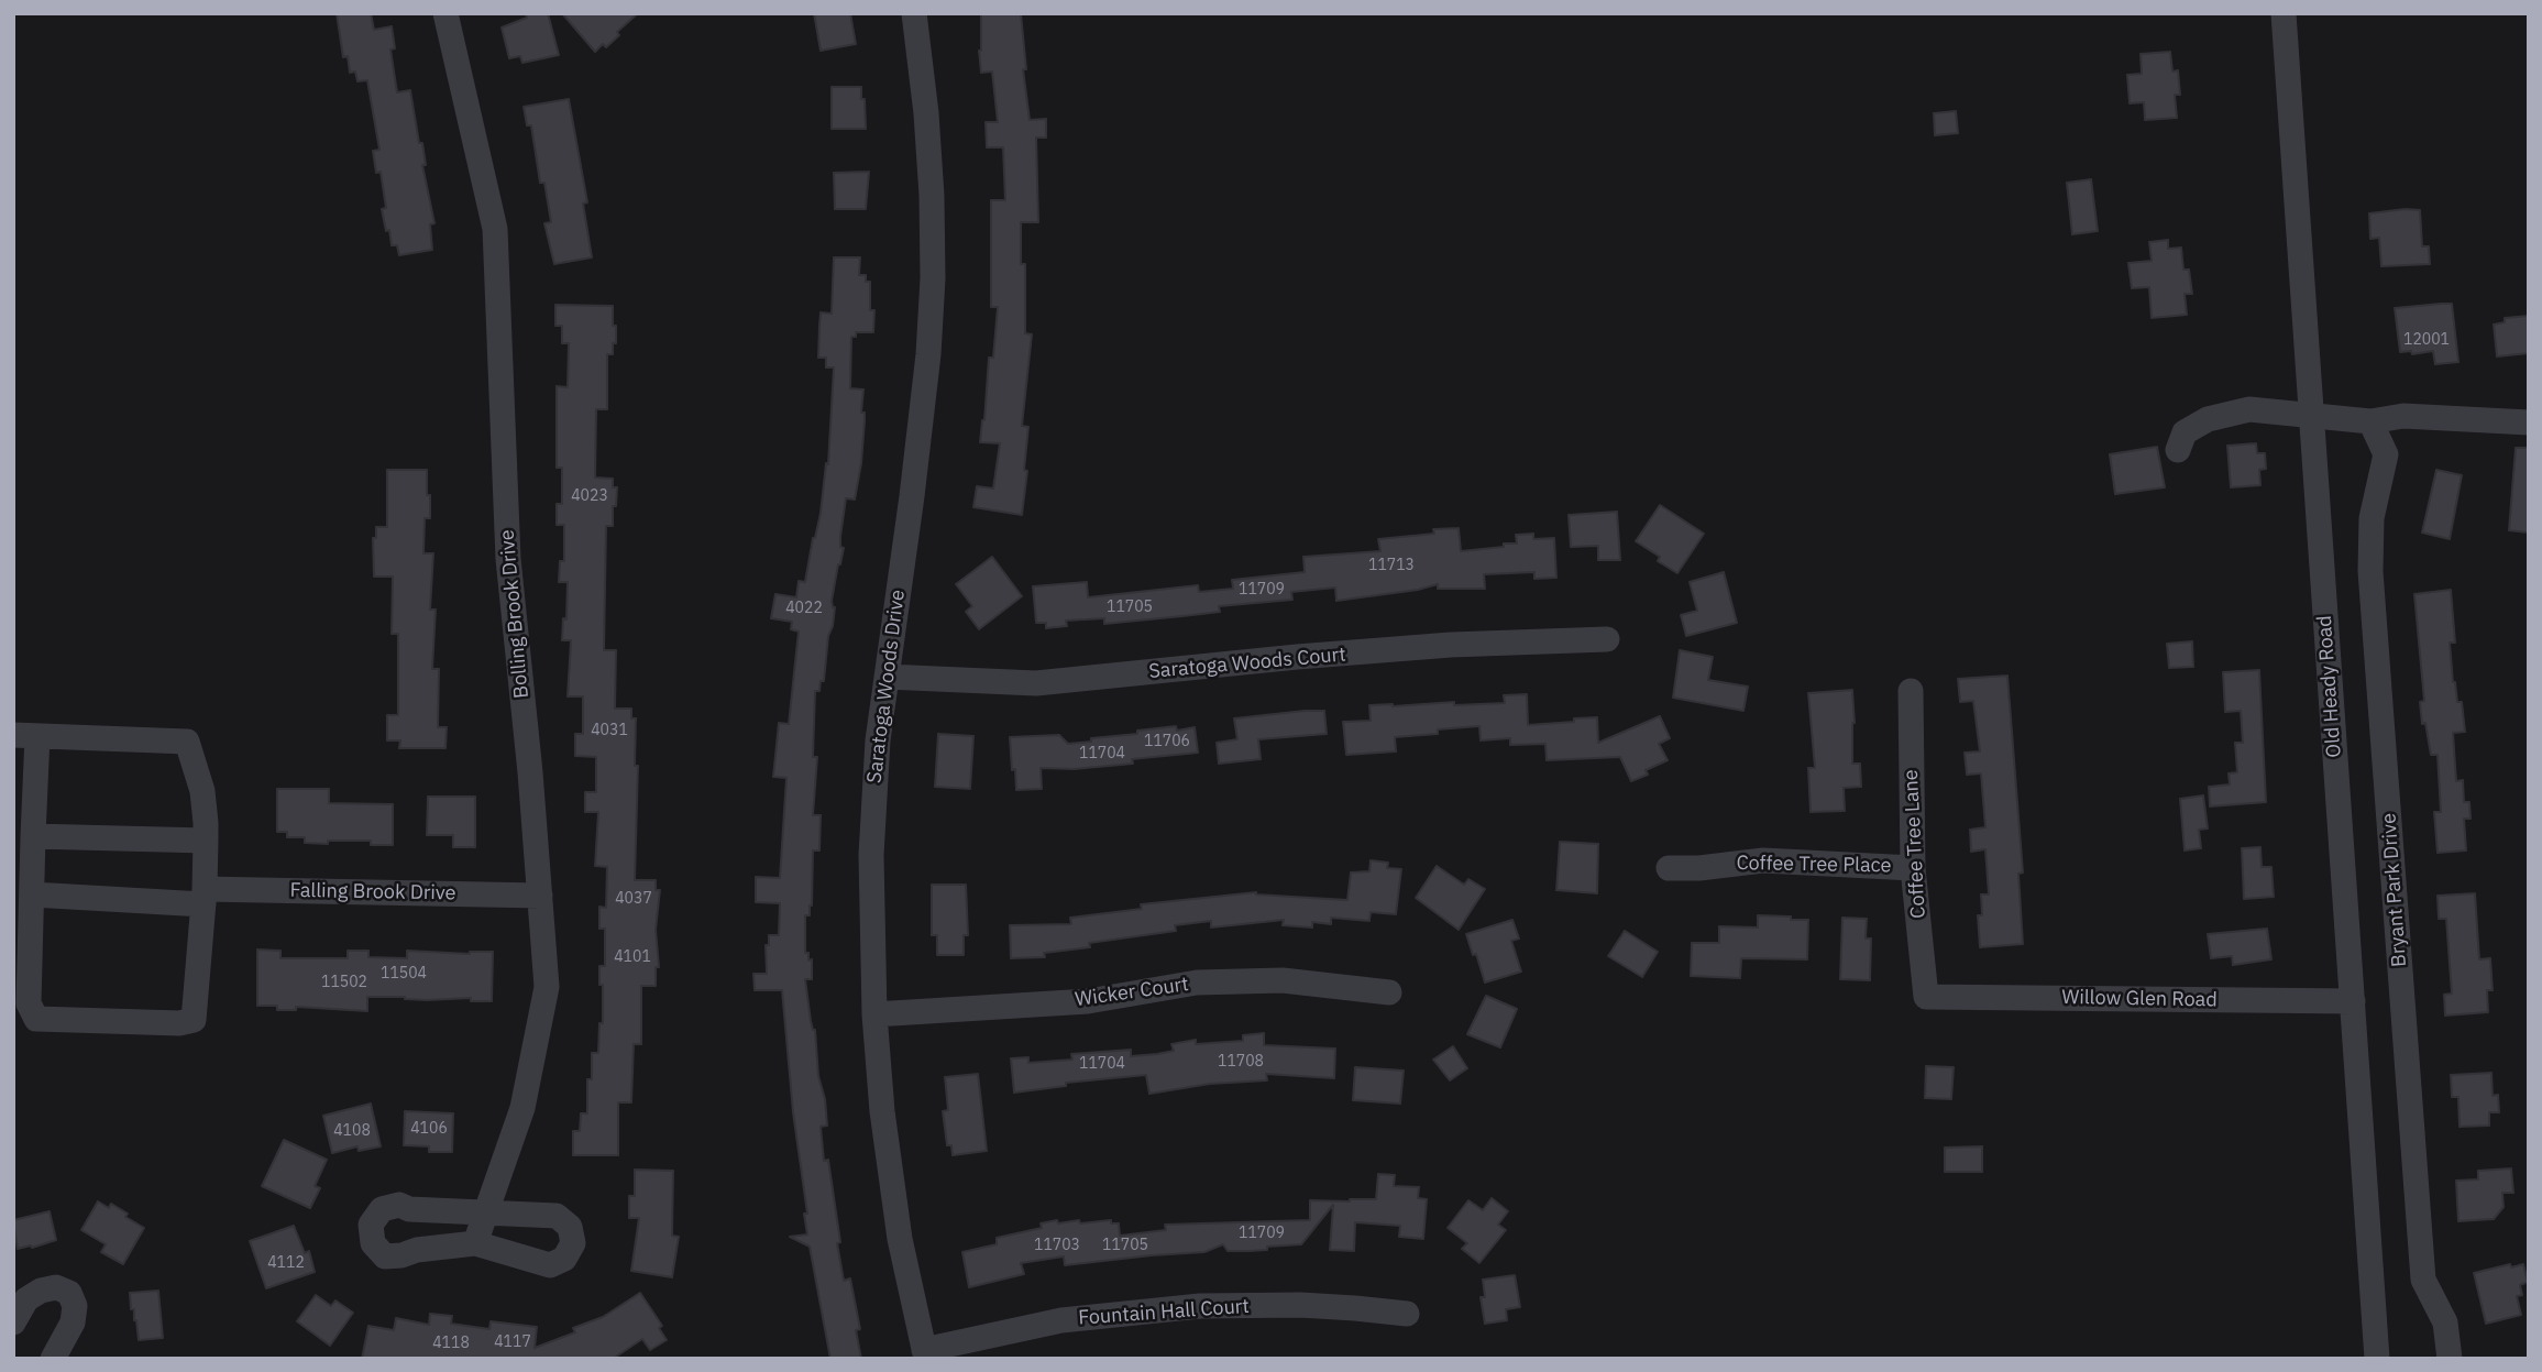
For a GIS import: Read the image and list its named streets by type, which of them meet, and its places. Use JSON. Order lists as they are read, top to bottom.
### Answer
{
  "streets": {
    "street": [
      "Bolling Brook Drive",
      "Saratoga Woods Court",
      "Saratoga Woods Drive",
      "Old Heady Road",
      "Coffee Tree Lane",
      "Coffee Tree Place",
      "Bryant Park Drive",
      "Falling Brook Drive",
      "Wicker Court",
      "Willow Glen Road",
      "Fountain Hall Court"
    ]
  },
  "crossings": [
    ["Bolling Brook Drive", "Falling Brook Drive"],
    ["Saratoga Woods Court", "Saratoga Woods Drive"],
    ["Saratoga Woods Drive", "Wicker Court"],
    ["Saratoga Woods Drive", "Fountain Hall Court"],
    ["Old Heady Road", "Willow Glen Road"],
    ["Coffee Tree Lane", "Coffee Tree Place"],
    ["Coffee Tree Lane", "Willow Glen Road"]
  ],
  "house_numbers": [
    "12001",
    "4023",
    "11713",
    "11709",
    "11705",
    "4022",
    "4031",
    "11706",
    "11704",
    "4037",
    "4101",
    "11504",
    "11502",
    "11708",
    "11704",
    "4106",
    "4108",
    "11709",
    "11703",
    "11705",
    "4112",
    "4117",
    "4118"
  ]
}
